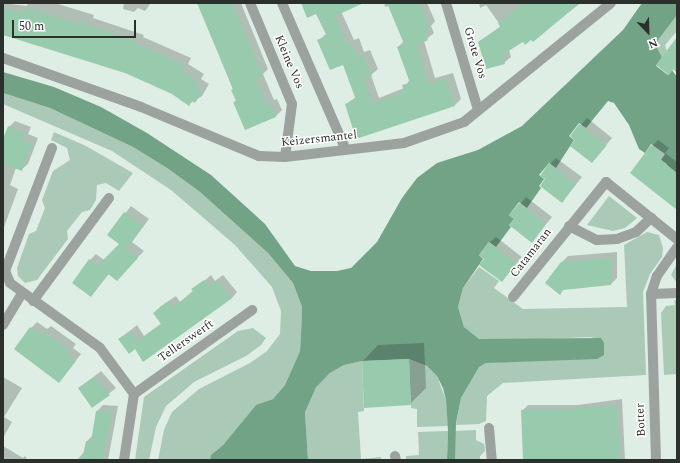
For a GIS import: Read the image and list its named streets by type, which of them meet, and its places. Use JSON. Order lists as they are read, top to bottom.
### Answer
{
  "streets": {
    "street": [
      "Grote Vos",
      "Kleine Vos",
      "Keizersmantel",
      "Catamaran",
      "Tellerswerft",
      "Botter"
    ]
  },
  "crossings": [
    ["Grote Vos", "Keizersmantel"],
    ["Kleine Vos", "Keizersmantel"]
  ],
  "scale_bar": "50 m",
  "north": "bottom right"
}
